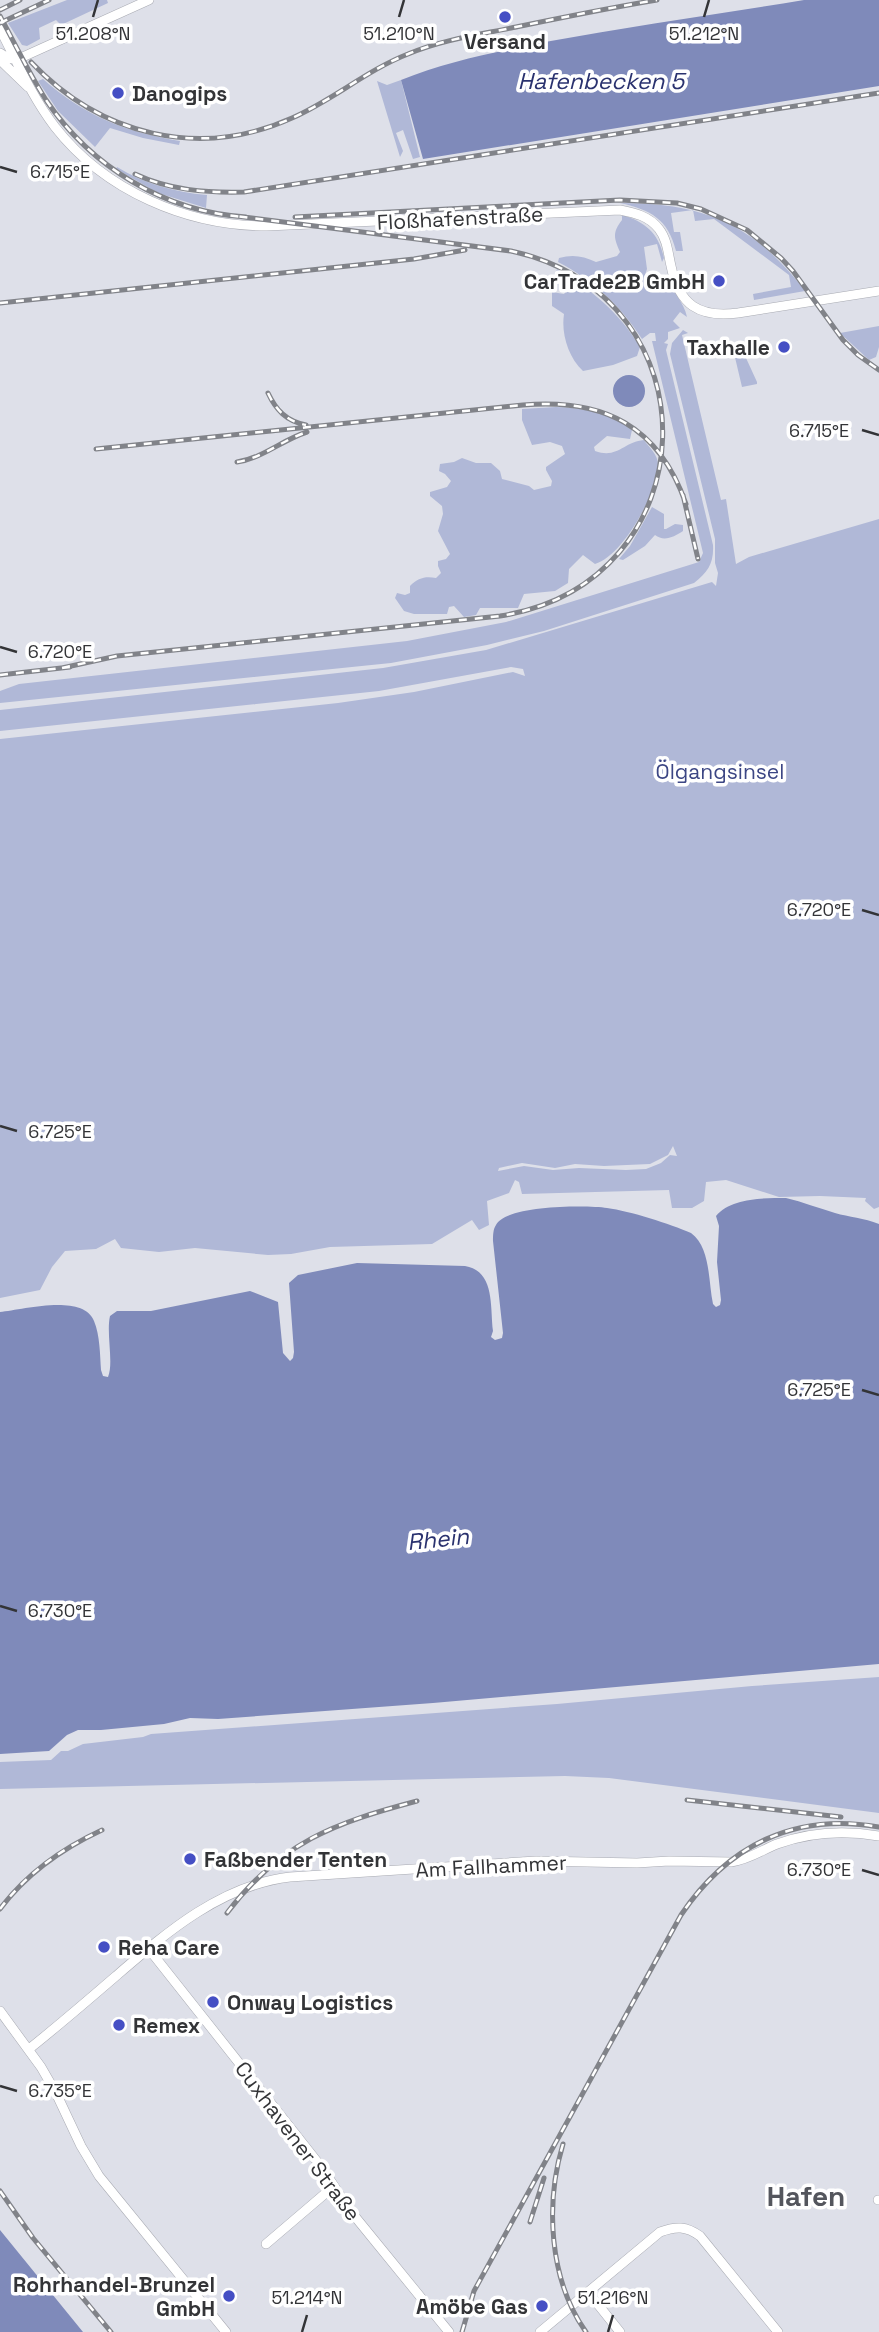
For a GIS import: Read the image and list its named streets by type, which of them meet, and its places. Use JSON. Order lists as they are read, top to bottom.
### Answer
{
  "streets": {
    "street": ["Floßhafenstraße", "Am Fallhammer", "Cuxhavener Straße"]
  },
  "crossings": [
    ["Am Fallhammer", "Cuxhavener Straße"]
  ],
  "districts": ["Hafen"],
  "water": ["Hafenbecken 5", "Rhein"],
  "parks": ["Ölgangsinsel"],
  "places": [
    "Versand",
    "Danogips",
    "CarTrade2B GmbH",
    "Taxhalle",
    "Faßbender Tenten",
    "Reha Care",
    "Onway Logistics",
    "Remex",
    "Rohrhandel-Brunzel GmbH",
    "Amöbe Gas"
  ],
  "coordinates": [
    "51.208°N",
    "51.210°N",
    "51.212°N",
    "6.715°E",
    "6.720°E",
    "6.725°E",
    "6.730°E",
    "6.735°E",
    "51.214°N",
    "51.216°N"
  ]
}
